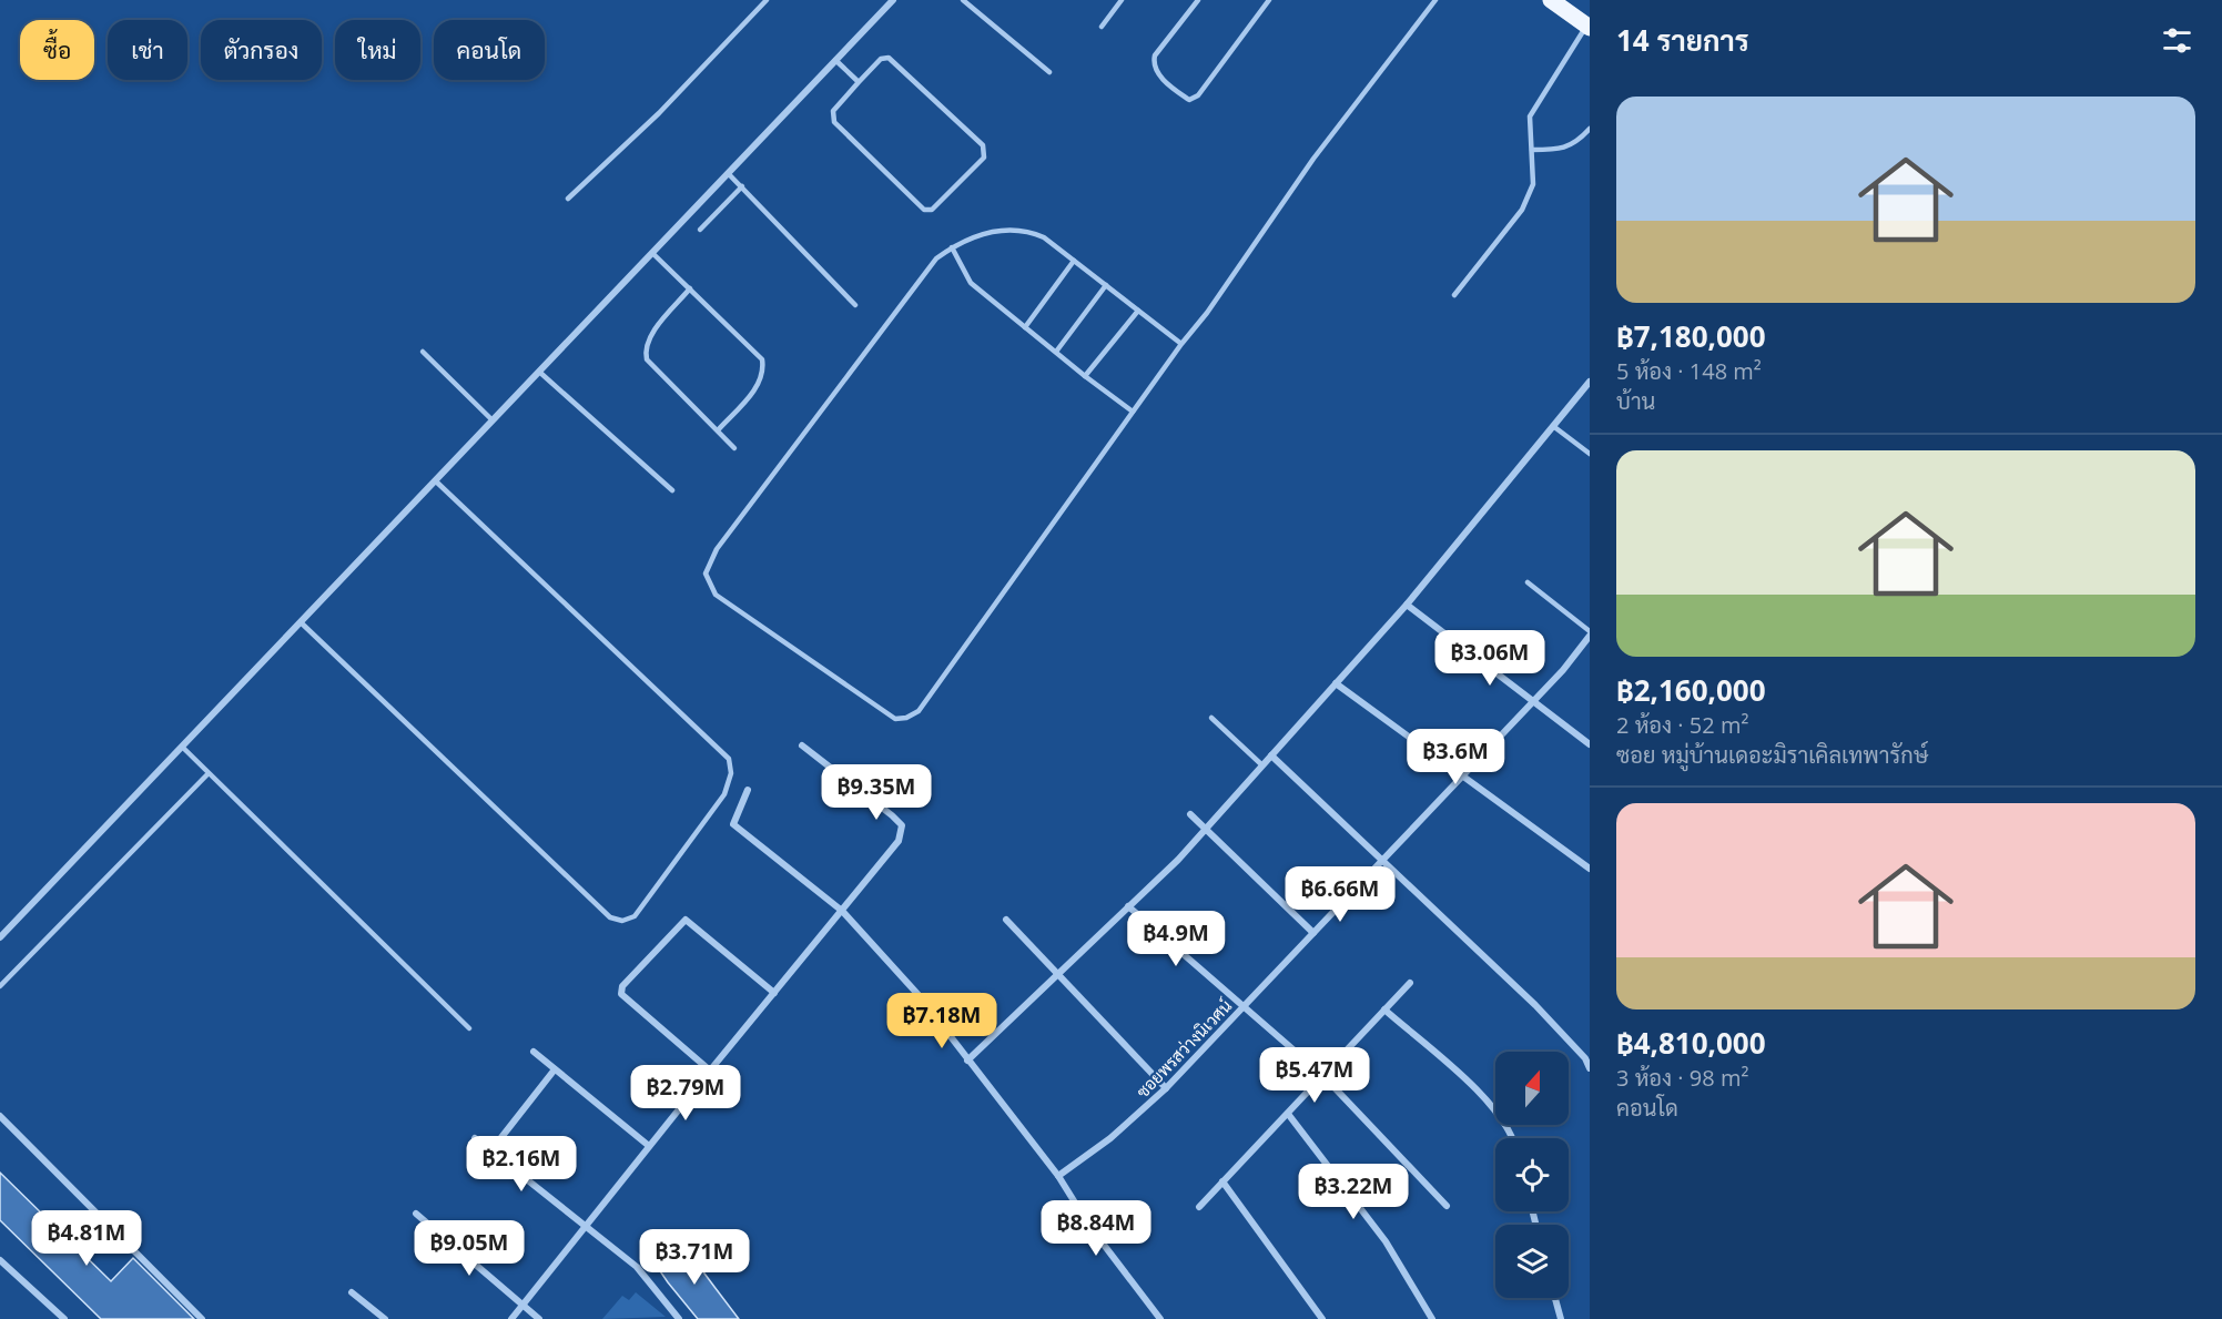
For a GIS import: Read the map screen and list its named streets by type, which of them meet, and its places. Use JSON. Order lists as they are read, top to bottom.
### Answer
{
  "streets": {
    "street": ["ซอยพรสว่างนิเวศน์"]
  },
  "north": "top",
  "page": {
    "heading": "14 รายการ",
    "chip": [
      "ซื้อ",
      "เช่า",
      "ตัวกรอง",
      "ใหม่",
      "คอนโด"
    ],
    "list": [
      {
        "name": "฿7,180,000",
        "note": "5 ห้อง · 148 m² · บ้าน"
      },
      {
        "name": "฿2,160,000",
        "note": "2 ห้อง · 52 m² · ซอย หมู่บ้านเดอะมิราเคิลเทพารักษ์"
      },
      {
        "name": "฿4,810,000",
        "note": "3 ห้อง · 98 m² · คอนโด"
      }
    ],
    "price": [
      "฿3.06M",
      "฿3.6M",
      "฿9.35M",
      "฿6.66M",
      "฿4.9M",
      "฿7.18M",
      "฿5.47M",
      "฿2.79M",
      "฿2.16M",
      "฿3.22M",
      "฿8.84M",
      "฿4.81M",
      "฿9.05M",
      "฿3.71M"
    ]
  }
}
